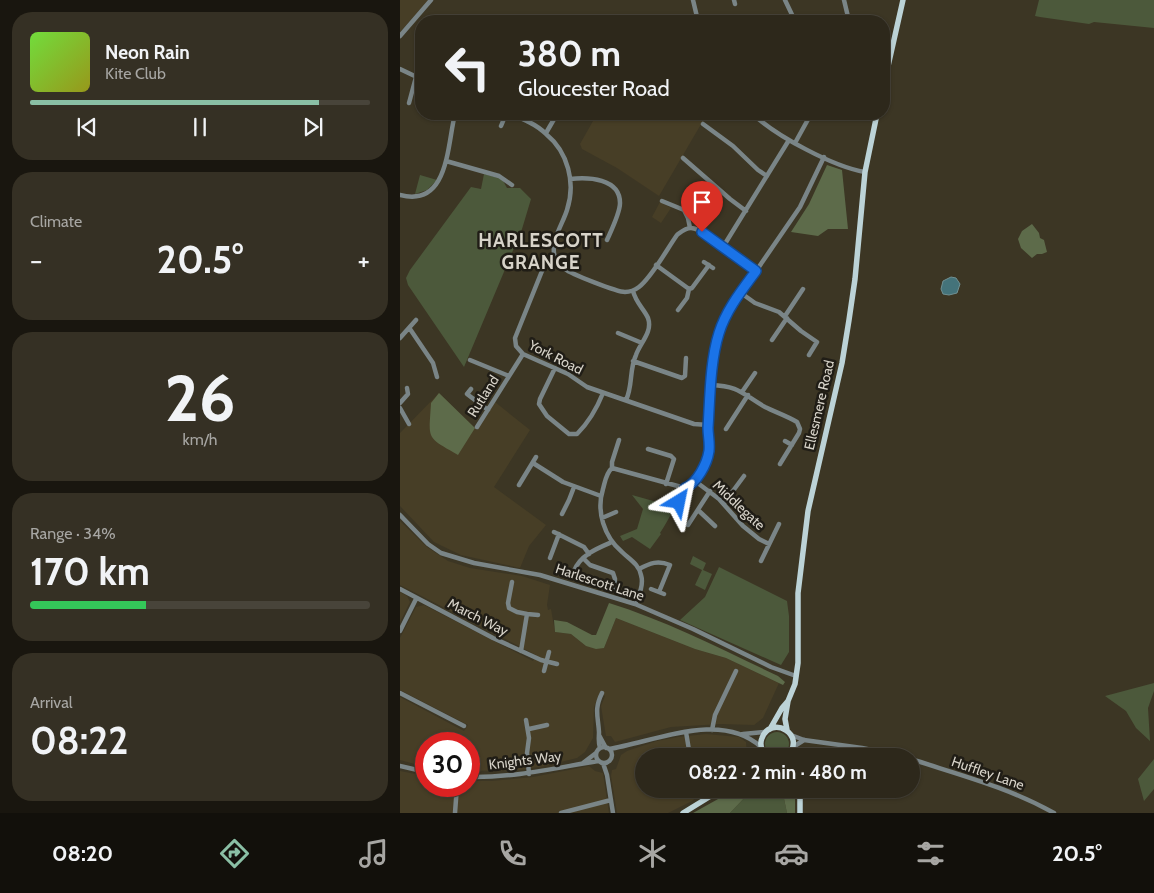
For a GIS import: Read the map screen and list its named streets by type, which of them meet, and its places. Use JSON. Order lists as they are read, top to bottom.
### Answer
{
  "streets": {
    "main road": ["Ellesmere Road"],
    "street": [
      "York Road",
      "Rutland",
      "Middlegate",
      "Harlescott Lane",
      "March Way",
      "Knights Way",
      "Huffley Lane"
    ]
  },
  "crossings": [
    ["York Road", "Rutland"],
    ["Ellesmere Road", "Harlescott Lane"]
  ],
  "districts": ["HARLESCOTT GRANGE"],
  "page": {
    "turn": ["380 m", "Gloucester Road"],
    "song": ["Neon Rain", "Kite Club"],
    "tile": [
      "Climate",
      ["26", "km/h"],
      ["Range · 34%", "170 km"],
      ["Arrival", "08:22"]
    ],
    "heat": ["−", "20.5°", "+"],
    "limit": "30",
    "trip": "08:22 · 2 min · 480 m",
    "tabs": ["08:20", "20.5°"]
  }
}
